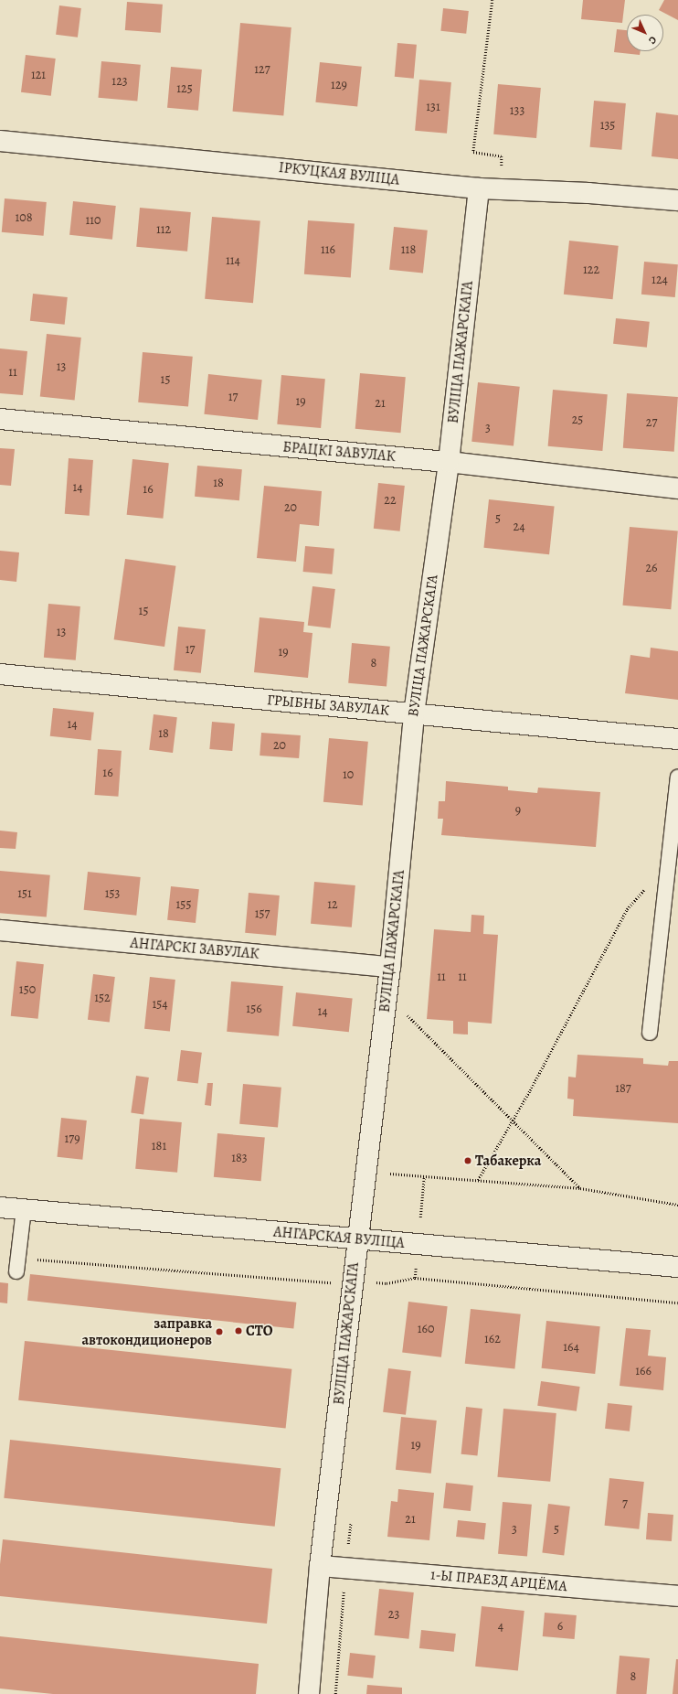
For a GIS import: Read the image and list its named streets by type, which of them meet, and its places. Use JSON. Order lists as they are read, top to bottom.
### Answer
{
  "streets": {
    "street": [
      "ІРКУЦКАЯ ВУЛІЦА",
      "ВУЛІЦА ПАЖАРСКАГА",
      "БРАЦКІ ЗАВУЛАК",
      "ГРЫБНЫ ЗАВУЛАК",
      "АНГАРСКІ ЗАВУЛАК",
      "АНГАРСКАЯ ВУЛІЦА",
      "1-Ы ПРАЕЗД АРЦЁМА"
    ]
  },
  "crossings": [
    ["ІРКУЦКАЯ ВУЛІЦА", "ВУЛІЦА ПАЖАРСКАГА"],
    ["ВУЛІЦА ПАЖАРСКАГА", "БРАЦКІ ЗАВУЛАК"],
    ["ВУЛІЦА ПАЖАРСКАГА", "ГРЫБНЫ ЗАВУЛАК"],
    ["ВУЛІЦА ПАЖАРСКАГА", "АНГАРСКІ ЗАВУЛАК"],
    ["ВУЛІЦА ПАЖАРСКАГА", "АНГАРСКАЯ ВУЛІЦА"],
    ["ВУЛІЦА ПАЖАРСКАГА", "1-Ы ПРАЕЗД АРЦЁМА"]
  ],
  "places": ["Табакерка", "СТО", "заправка автокондиционеров"],
  "house_numbers": [
    "127",
    "121",
    "123",
    "129",
    "125",
    "131",
    "133",
    "135",
    "108",
    "110",
    "112",
    "116",
    "118",
    "114",
    "122",
    "124",
    "13",
    "11",
    "15",
    "17",
    "19",
    "21",
    "25",
    "27",
    "3",
    "18",
    "14",
    "16",
    "22",
    "20",
    "5",
    "24",
    "26",
    "15",
    "13",
    "17",
    "19",
    "8",
    "14",
    "18",
    "20",
    "16",
    "10",
    "9",
    "151",
    "153",
    "155",
    "12",
    "157",
    "11",
    "11",
    "150",
    "152",
    "154",
    "156",
    "14",
    "187",
    "179",
    "181",
    "183",
    "160",
    "162",
    "164",
    "166",
    "19",
    "7",
    "21",
    "3",
    "5",
    "23",
    "4",
    "6",
    "8"
  ],
  "north": "bottom right"
}
